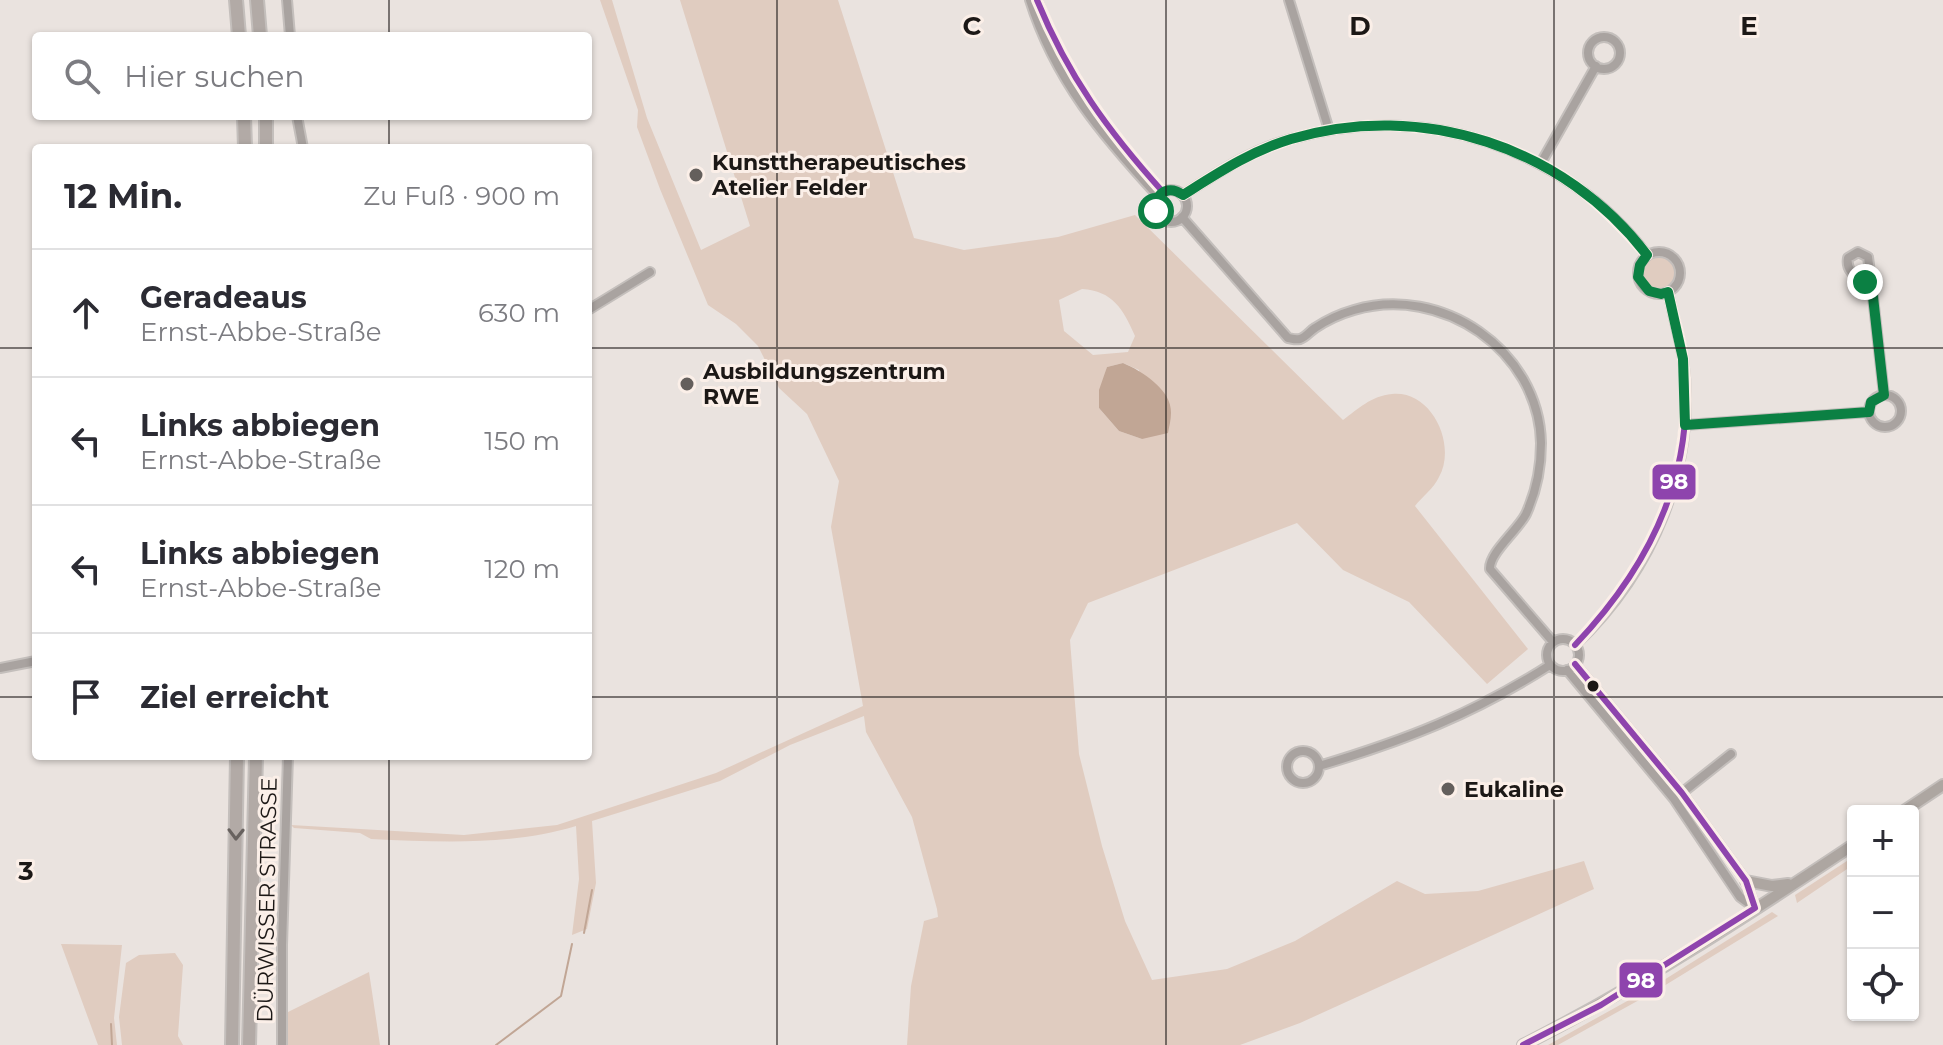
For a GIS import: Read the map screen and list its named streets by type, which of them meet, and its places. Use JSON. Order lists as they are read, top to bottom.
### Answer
{
  "streets": {
    "street": ["DÜRWISSER STRASSE"]
  },
  "places": ["Kunsttherapeutisches Atelier Felder", "Ausbildungszentrum RWE", "Eukaline"],
  "lines": ["transit line 98"],
  "page": {
    "search": "Hier suchen",
    "heading": ["12 Min.", "Zu Fuß · 900 m"],
    "list": [
      ["Geradeaus", "Ernst-Abbe-Straße", "630 m"],
      ["Links abbiegen", "Ernst-Abbe-Straße", "150 m"],
      ["Links abbiegen", "Ernst-Abbe-Straße", "120 m"],
      "Ziel erreicht"
    ],
    "map_buttons": ["+", "−"]
  },
  "grid": {
    "columns": ["C", "D", "E"],
    "rows": ["3"]
  }
}
